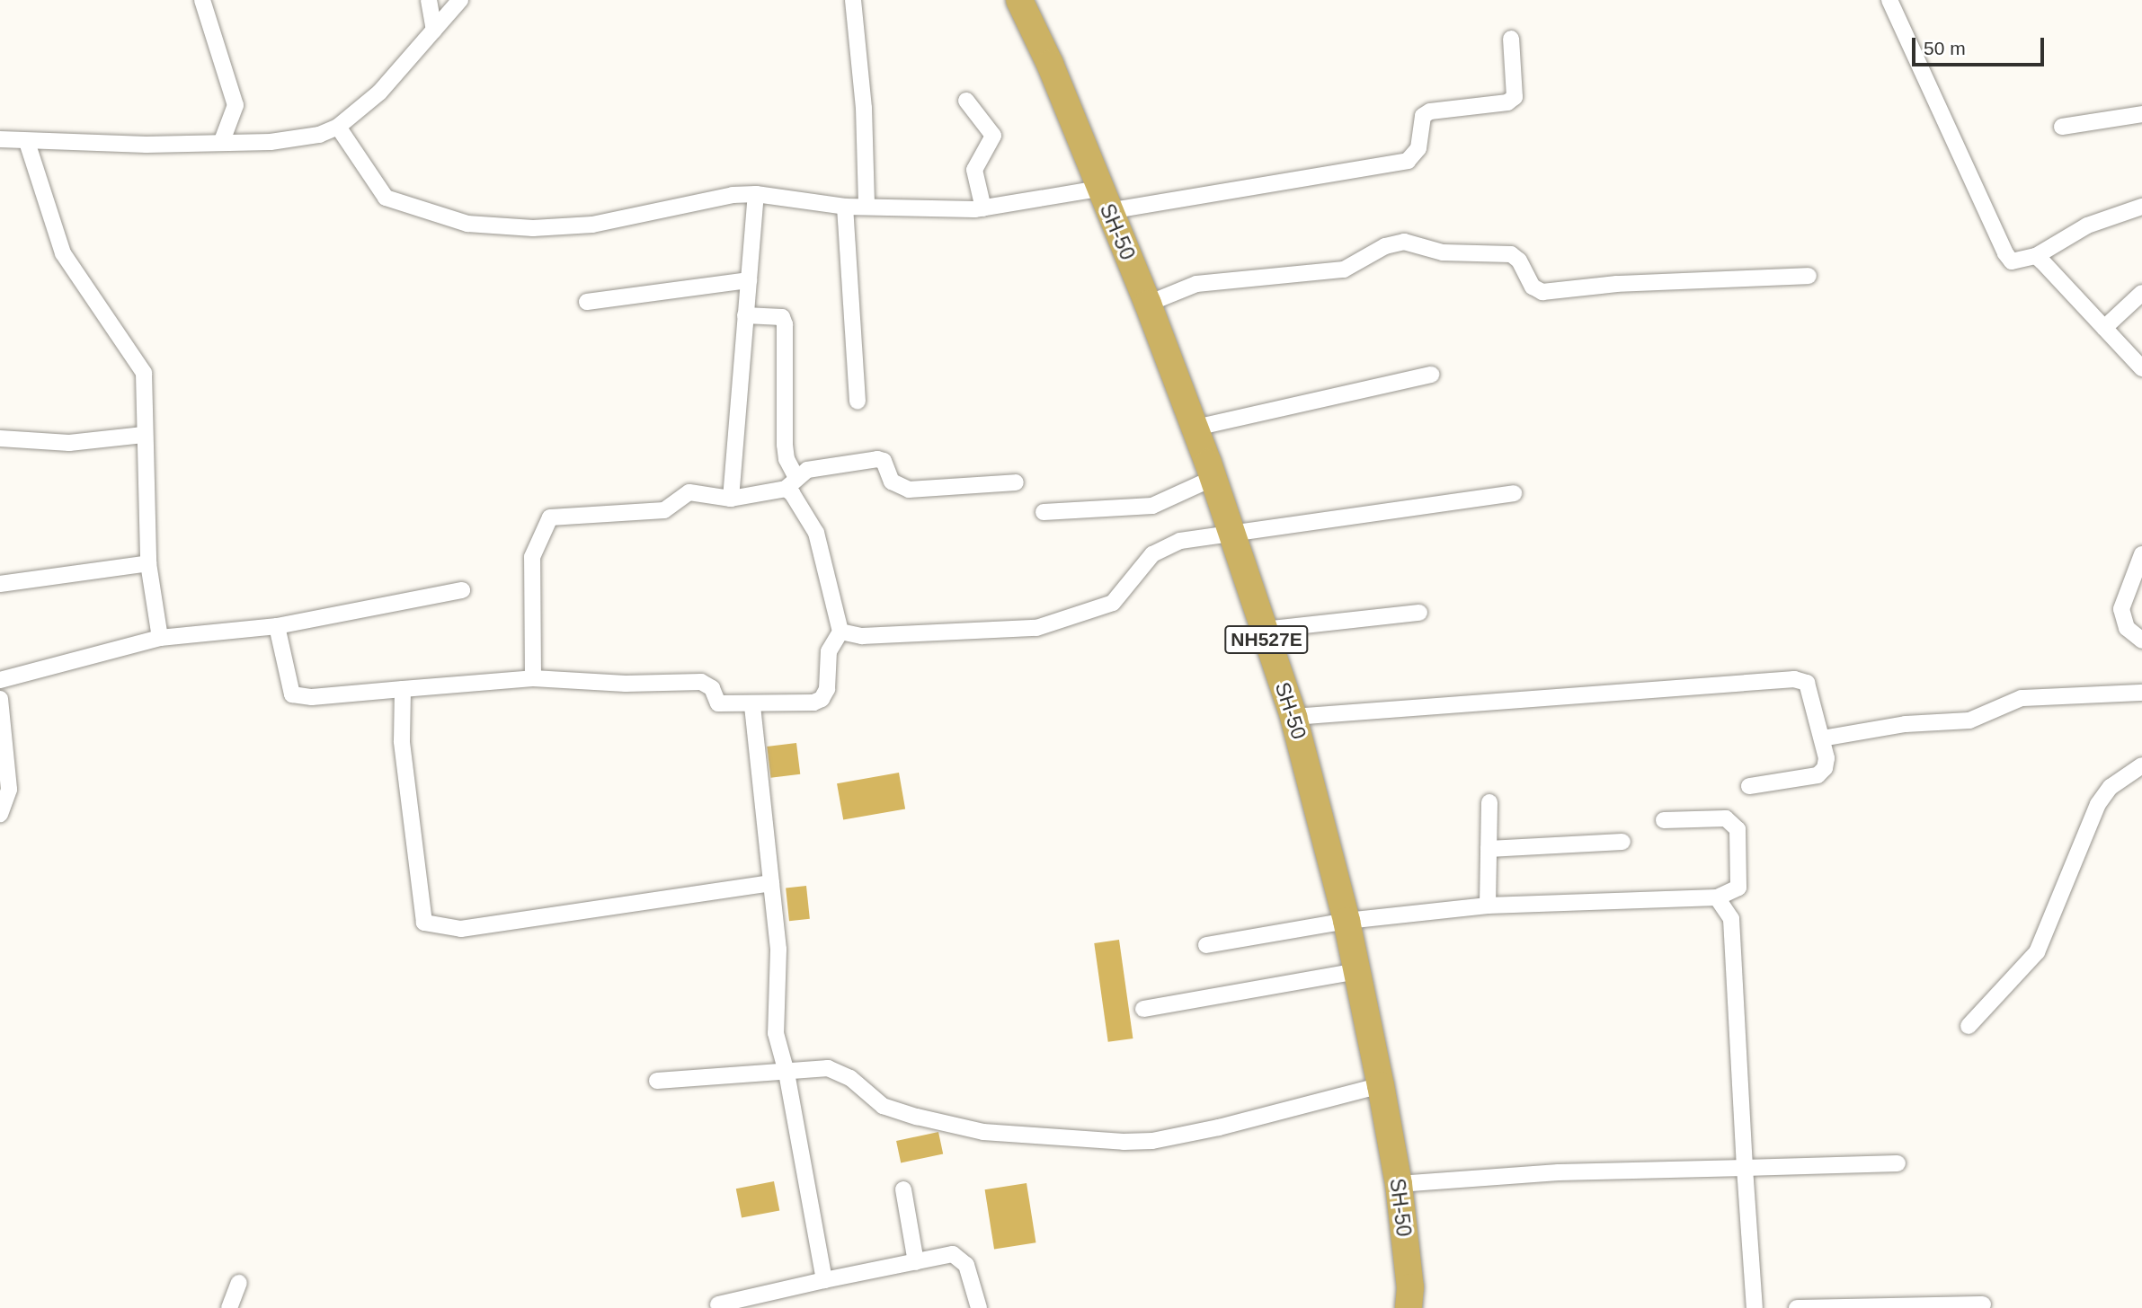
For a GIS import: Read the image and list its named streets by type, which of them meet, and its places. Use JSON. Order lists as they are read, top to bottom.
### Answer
{
  "streets": {
    "highway": ["SH-50", "NH527E"]
  },
  "scale_bar": "50 m"
}
